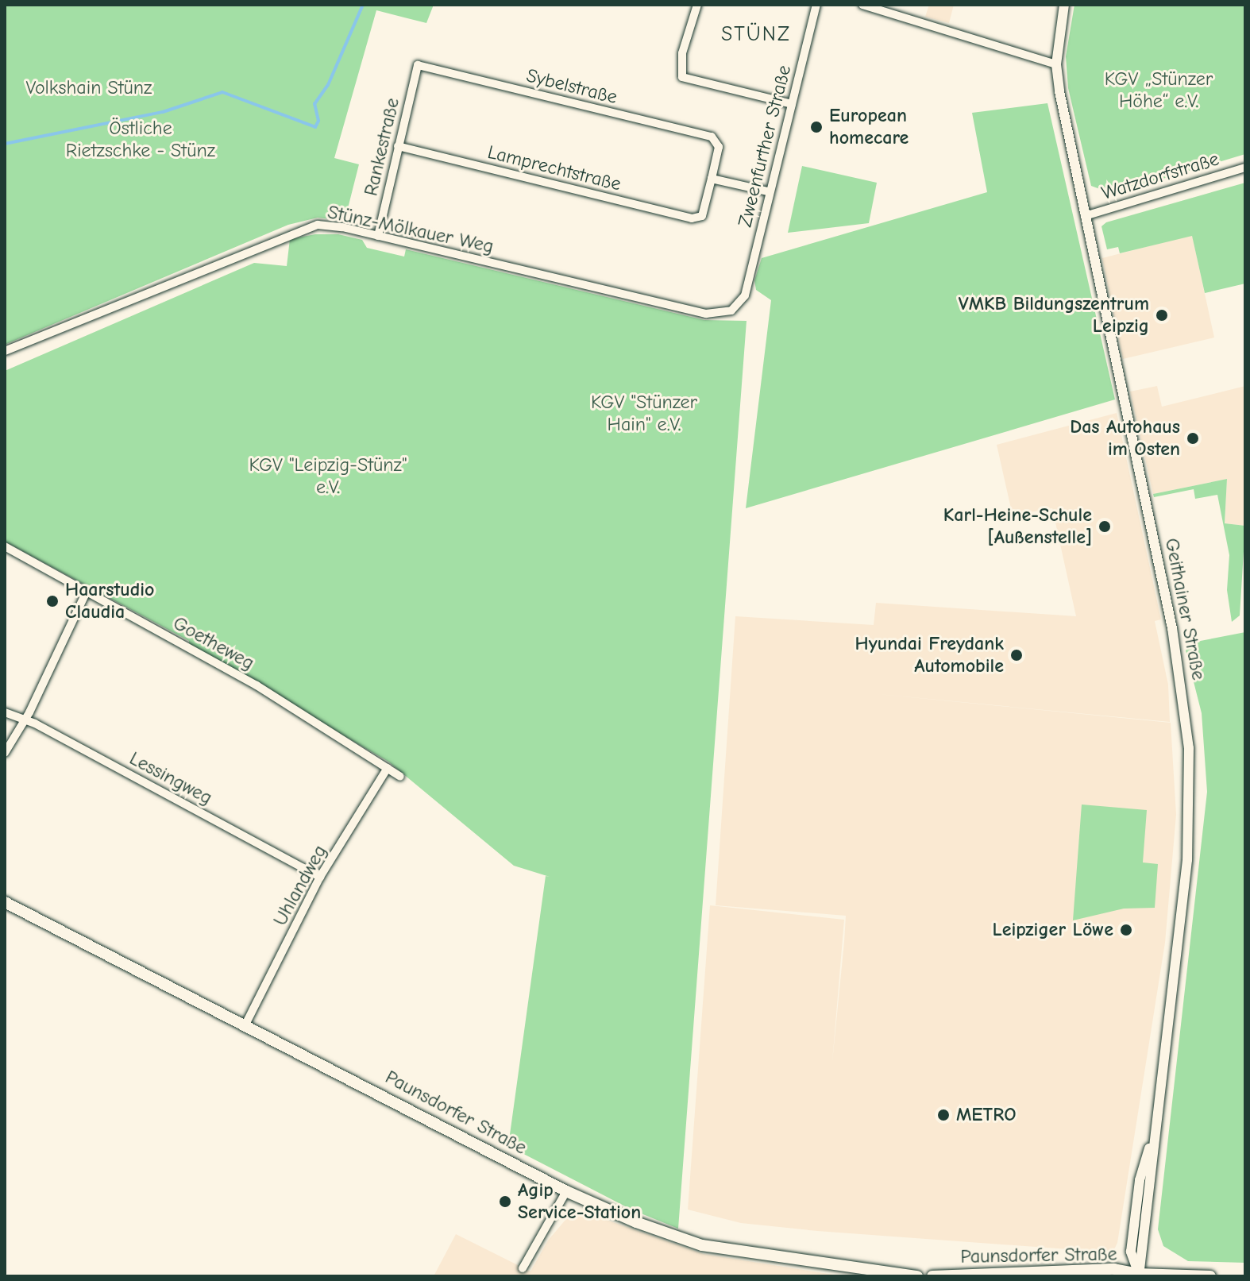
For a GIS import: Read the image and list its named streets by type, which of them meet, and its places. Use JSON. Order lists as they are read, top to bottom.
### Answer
{
  "streets": {
    "main road": ["Paunsdorfer Straße"],
    "street": [
      "Sybelstraße",
      "Zweenfurther Straße",
      "Rankestraße",
      "Lamprechtstraße",
      "Watzdorfstraße",
      "Stünz-Mölkauer Weg",
      "Geithainer Straße",
      "Goetheweg",
      "Lessingweg",
      "Uhlandweg"
    ]
  },
  "crossings": [
    ["Sybelstraße", "Rankestraße"],
    ["Sybelstraße", "Lamprechtstraße"],
    ["Zweenfurther Straße", "Stünz-Mölkauer Weg"],
    ["Rankestraße", "Lamprechtstraße"],
    ["Rankestraße", "Stünz-Mölkauer Weg"],
    ["Watzdorfstraße", "Geithainer Straße"],
    ["Geithainer Straße", "Paunsdorfer Straße"],
    ["Goetheweg", "Uhlandweg"],
    ["Lessingweg", "Uhlandweg"],
    ["Uhlandweg", "Paunsdorfer Straße"]
  ],
  "districts": ["STÜNZ"],
  "parks": [
    "KGV „Stünzer Höhe“ e.V.",
    "Volkshain Stünz",
    "Östliche Rietzschke - Stünz",
    "KGV \"Stünzer Hain\" e.V.",
    "KGV \"Leipzig-Stünz\" e.V."
  ],
  "places": [
    "European homecare",
    "VMKB Bildungszentrum Leipzig",
    "Das Autohaus im Osten",
    "Karl-Heine-Schule [Außenstelle]",
    "Haarstudio Claudia",
    "Hyundai Freydank Automobile",
    "Leipziger Löwe",
    "METRO",
    "Agip Service-Station"
  ]
}
